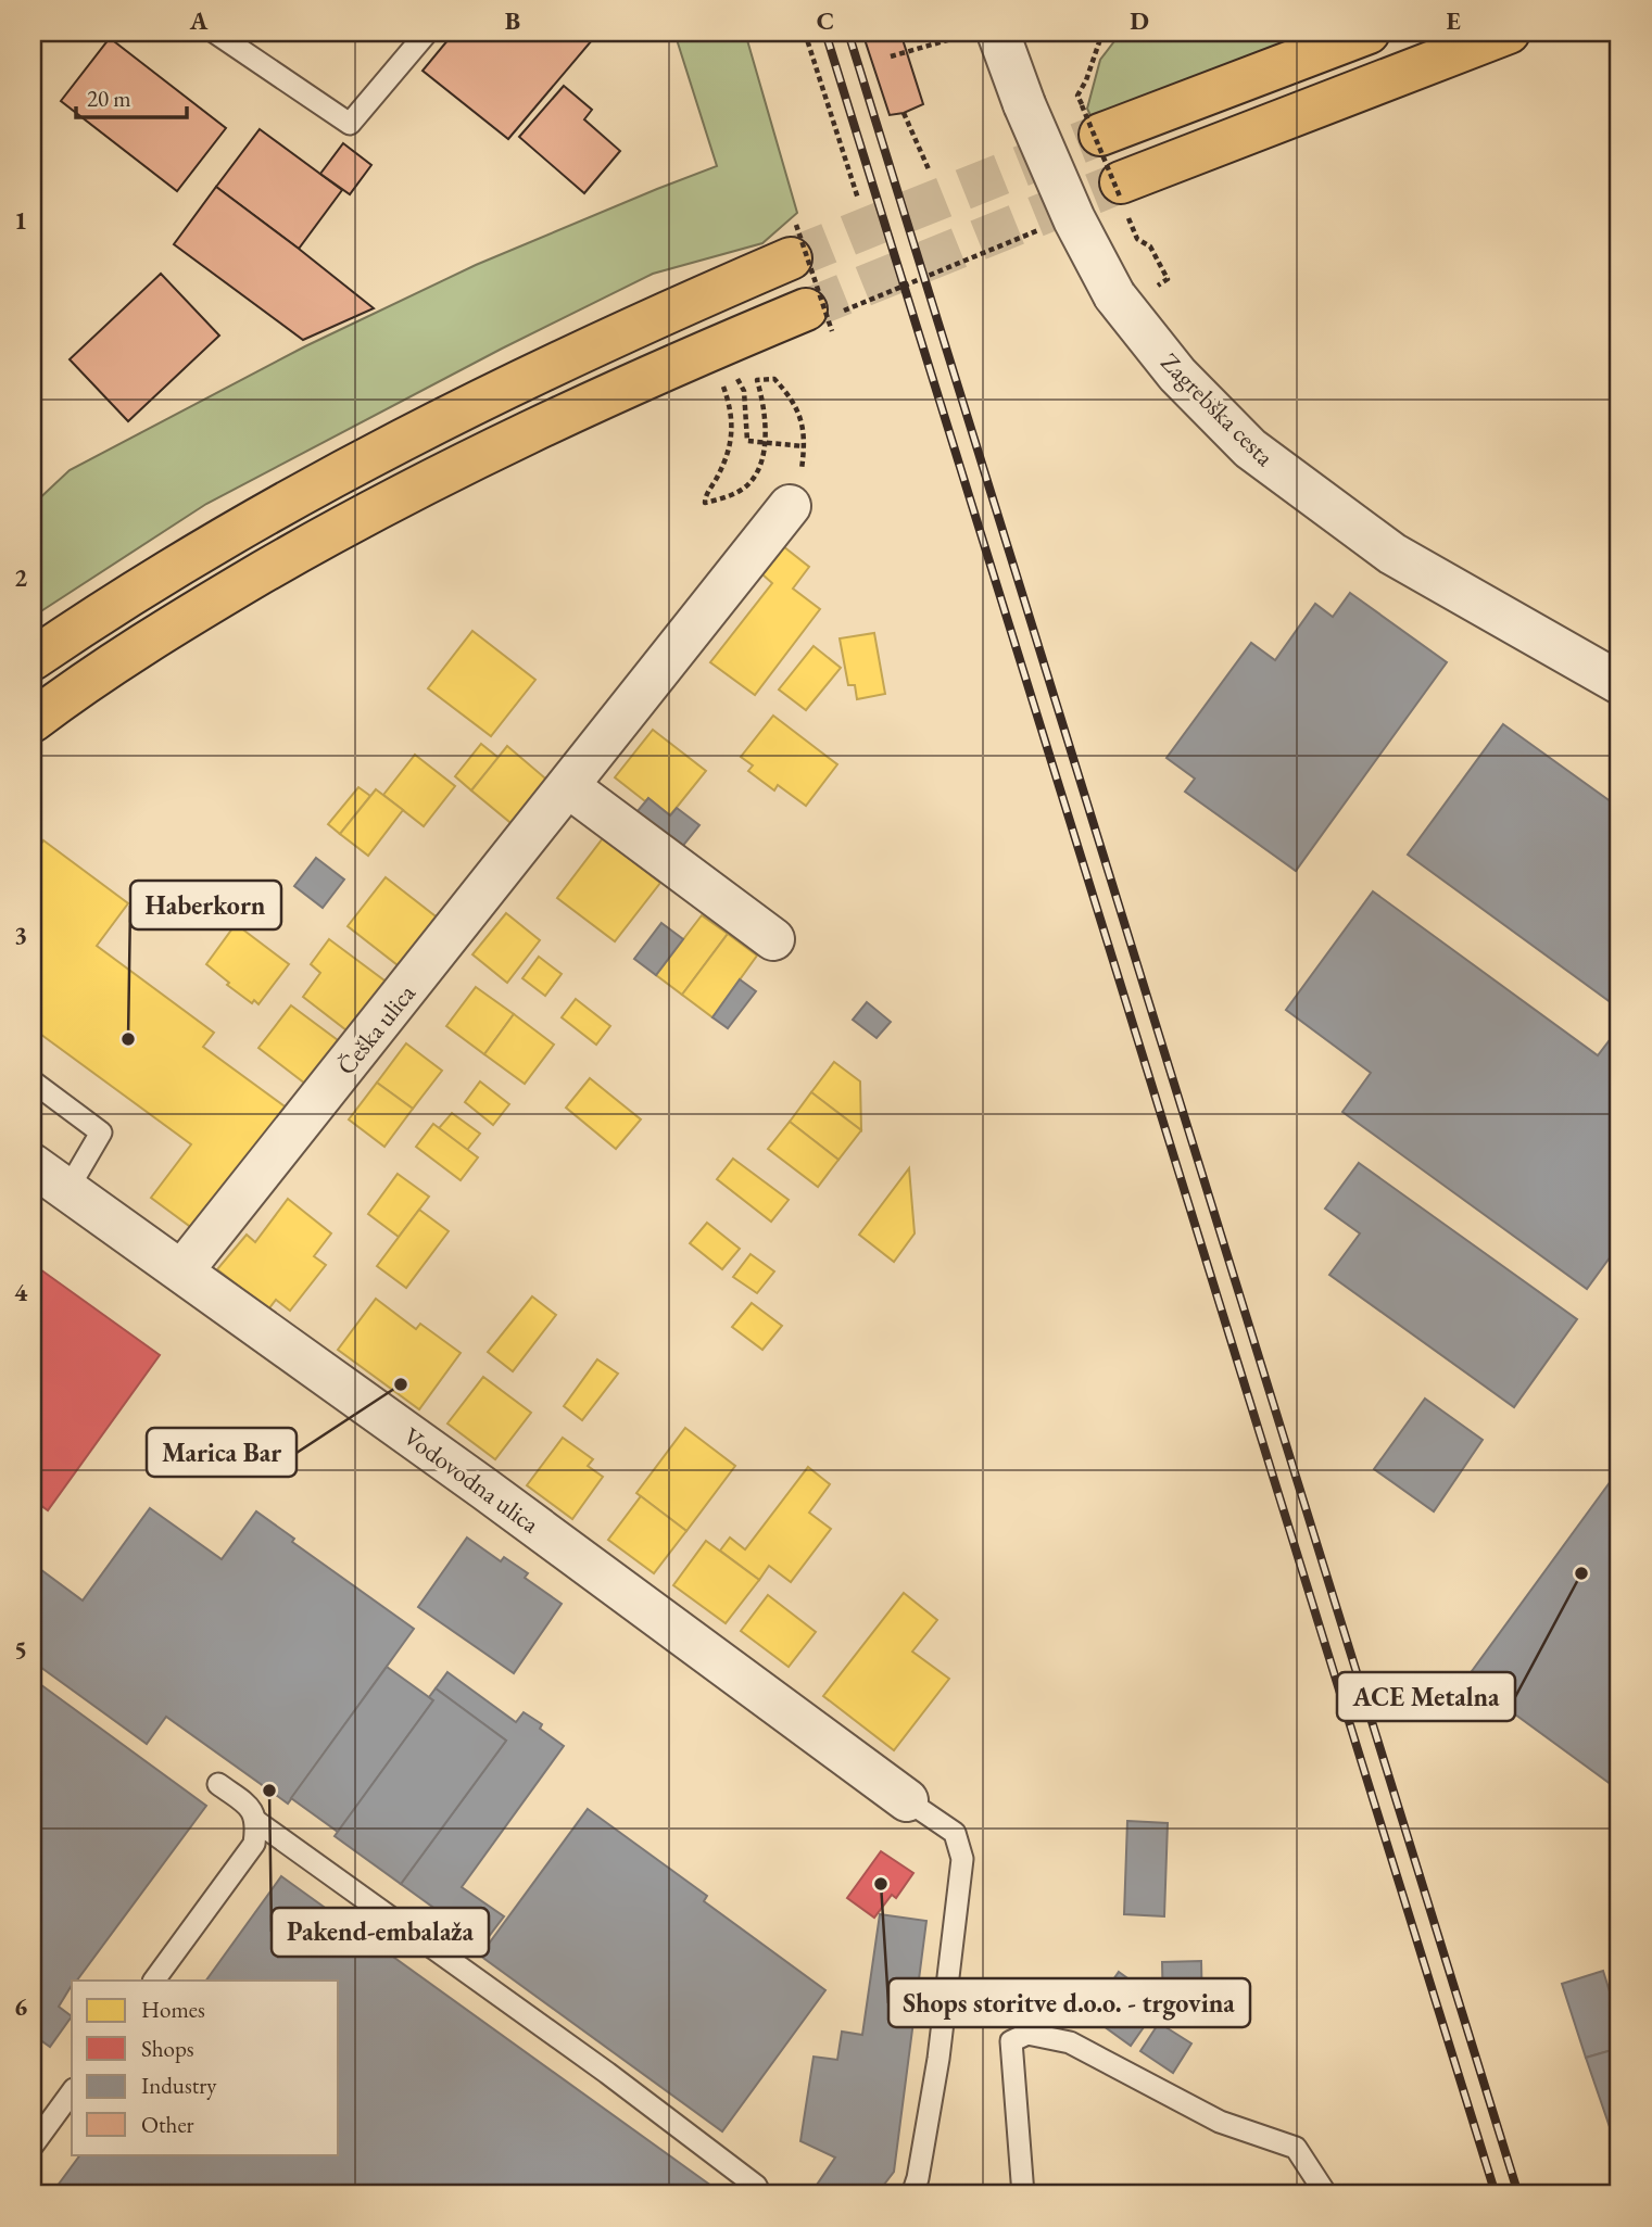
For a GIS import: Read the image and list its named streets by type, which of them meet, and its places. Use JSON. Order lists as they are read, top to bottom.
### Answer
{
  "streets": {
    "street": ["Zagrebška cesta", "Češka ulica", "Vodovodna ulica"]
  },
  "crossings": [
    ["Češka ulica", "Vodovodna ulica"]
  ],
  "places": [
    "Haberkorn",
    "Marica Bar",
    "ACE Metalna",
    "Pakend-embalaža",
    "Shops storitve d.o.o. - trgovina"
  ],
  "legend": [
    "Homes",
    "Shops",
    "Industry",
    "Other"
  ],
  "scale_bar": "20 m",
  "grid": {
    "columns": [
      "A",
      "B",
      "C",
      "D",
      "E"
    ],
    "rows": [
      "1",
      "2",
      "3",
      "4",
      "5",
      "6"
    ]
  }
}
